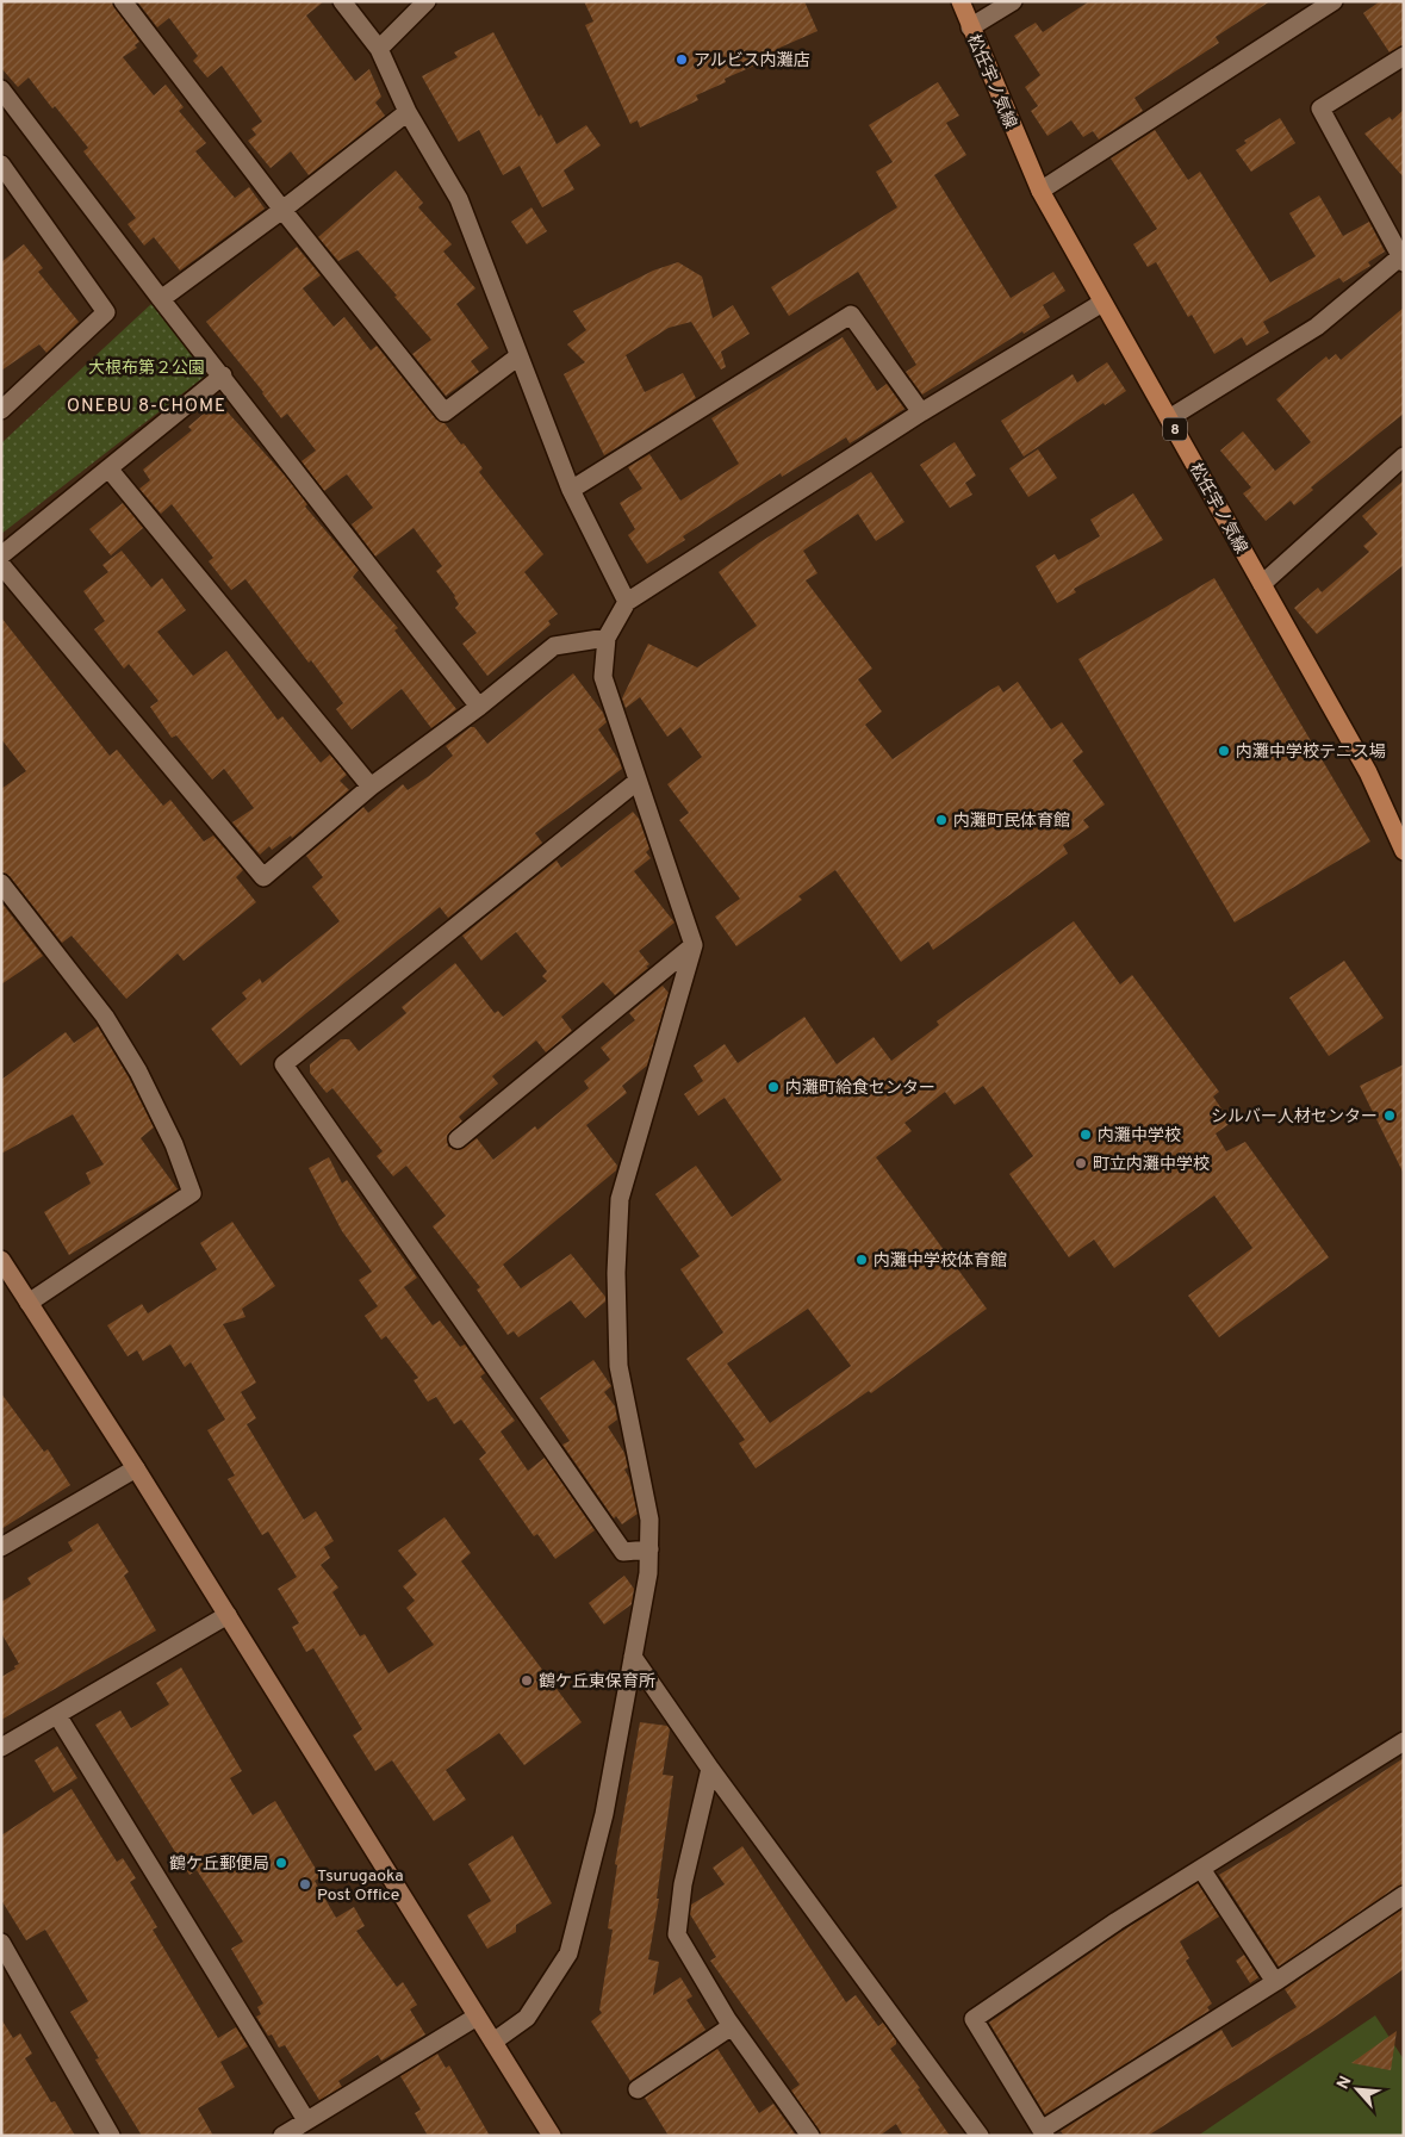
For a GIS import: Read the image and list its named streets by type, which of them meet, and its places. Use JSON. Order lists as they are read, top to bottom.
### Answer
{
  "streets": {
    "main road": ["松任宇ノ気線", "8"]
  },
  "districts": ["ONEBU 8-CHOME"],
  "parks": ["大根布第２公園"],
  "places": [
    "アルビス内灘店",
    "内灘中学校テニス場",
    "内灘町民体育館",
    "内灘町給食センター",
    "シルバー人材センター",
    "内灘中学校",
    "町立内灘中学校",
    "内灘中学校体育館",
    "鶴ケ丘東保育所",
    "鶴ケ丘郵便局",
    "Tsurugaoka Post Office"
  ],
  "north": "top left"
}
